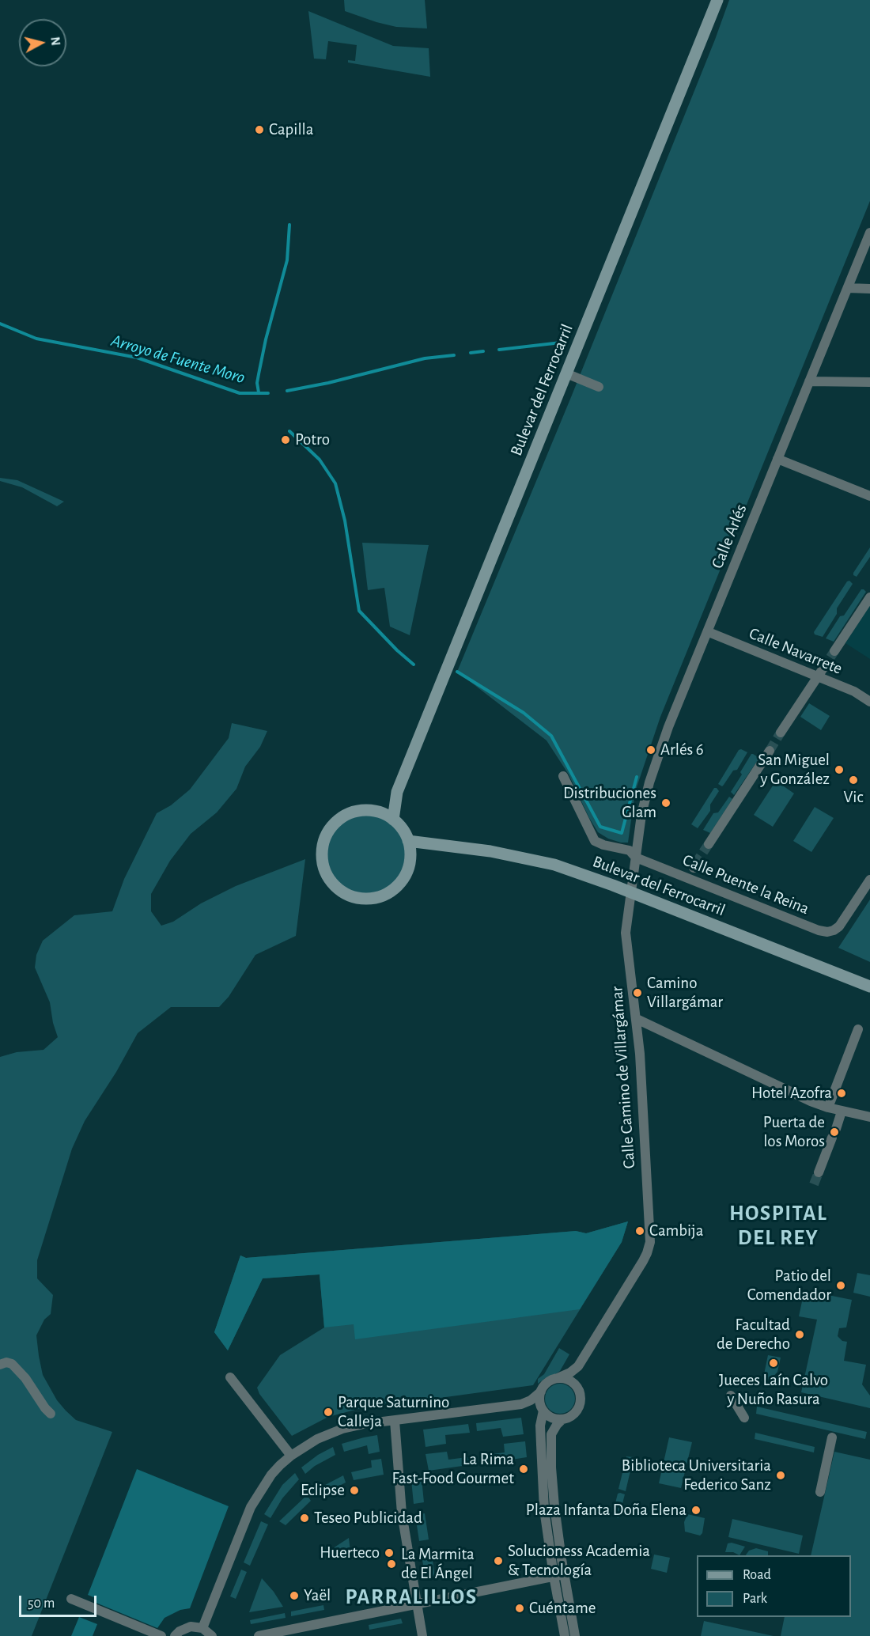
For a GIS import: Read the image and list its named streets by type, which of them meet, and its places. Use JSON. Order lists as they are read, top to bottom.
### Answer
{
  "streets": {
    "main road": ["Bulevar del Ferrocarril"],
    "street": [
      "Calle Arlés",
      "Calle Navarrete",
      "Calle Puente la Reina",
      "Calle Camino de Villargámar"
    ]
  },
  "crossings": [
    ["Bulevar del Ferrocarril", "Calle Camino de Villargámar"],
    ["Calle Arlés", "Calle Navarrete"],
    ["Calle Arlés", "Calle Puente la Reina"],
    ["Calle Arlés", "Calle Camino de Villargámar"],
    ["Calle Puente la Reina", "Calle Camino de Villargámar"]
  ],
  "districts": ["HOSPITAL DEL REY", "PARRALILLOS"],
  "water": ["Arroyo de Fuente Moro"],
  "places": [
    "Capilla",
    "Potro",
    "Arlés 6",
    "San Miguel y González",
    "Vic",
    "Distribuciones Glam",
    "Camino Villargámar",
    "Hotel Azofra",
    "Puerta de los Moros",
    "Cambija",
    "Patio del Comendador",
    "Facultad de Derecho",
    "Jueces Laín Calvo y Nuño Rasura",
    "Parque Saturnino Calleja",
    "La Rima Fast-Food Gourmet",
    "Biblioteca Universitaria Federico Sanz",
    "Eclipse",
    "Plaza Infanta Doña Elena",
    "Teseo Publicidad",
    "Huerteco",
    "Solucioness Academia & Tecnología",
    "La Marmita de El Ángel",
    "Yaël",
    "Cuéntame"
  ],
  "legend": ["Road", "Park"],
  "scale_bar": "50 m",
  "north": "right"
}
